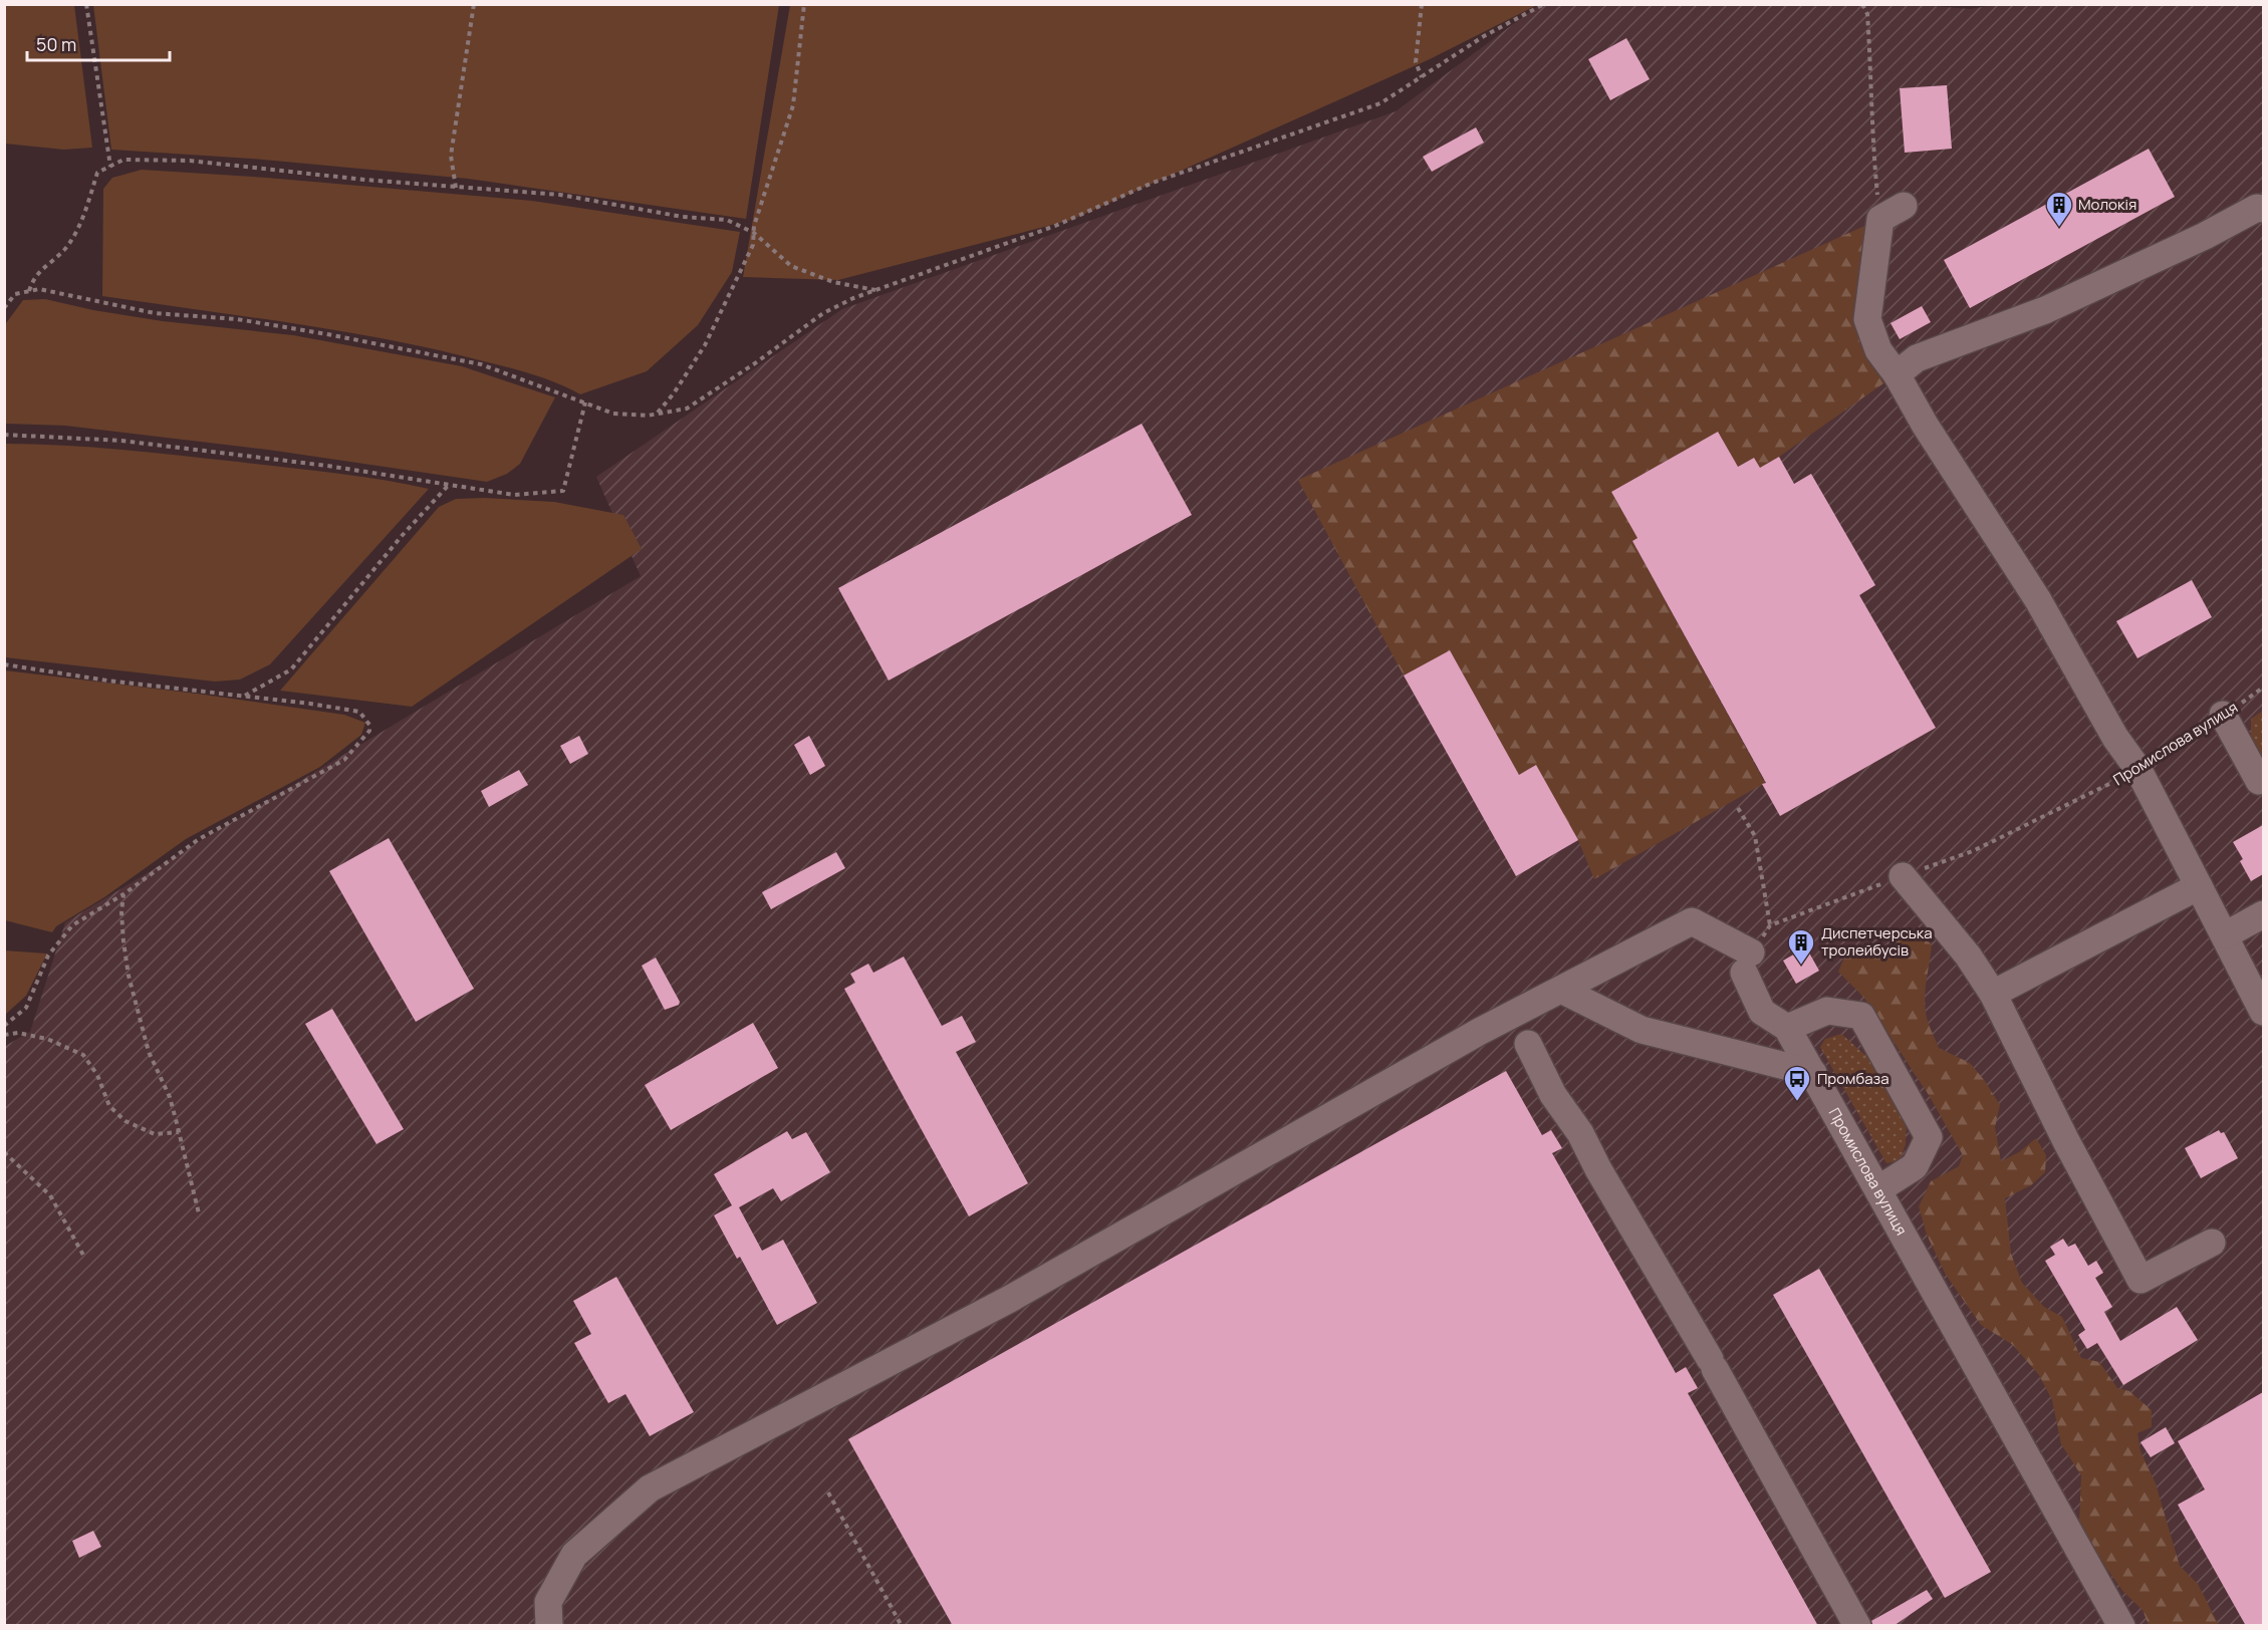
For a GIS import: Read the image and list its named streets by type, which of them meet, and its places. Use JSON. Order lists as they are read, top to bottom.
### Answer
{
  "streets": {
    "street": ["Промислова вулиця"]
  },
  "places": {
    "building": ["Молокія", "Диспетчерська тролейбусів"],
    "bus stop": ["Промбаза"]
  },
  "scale_bar": "50 m"
}
